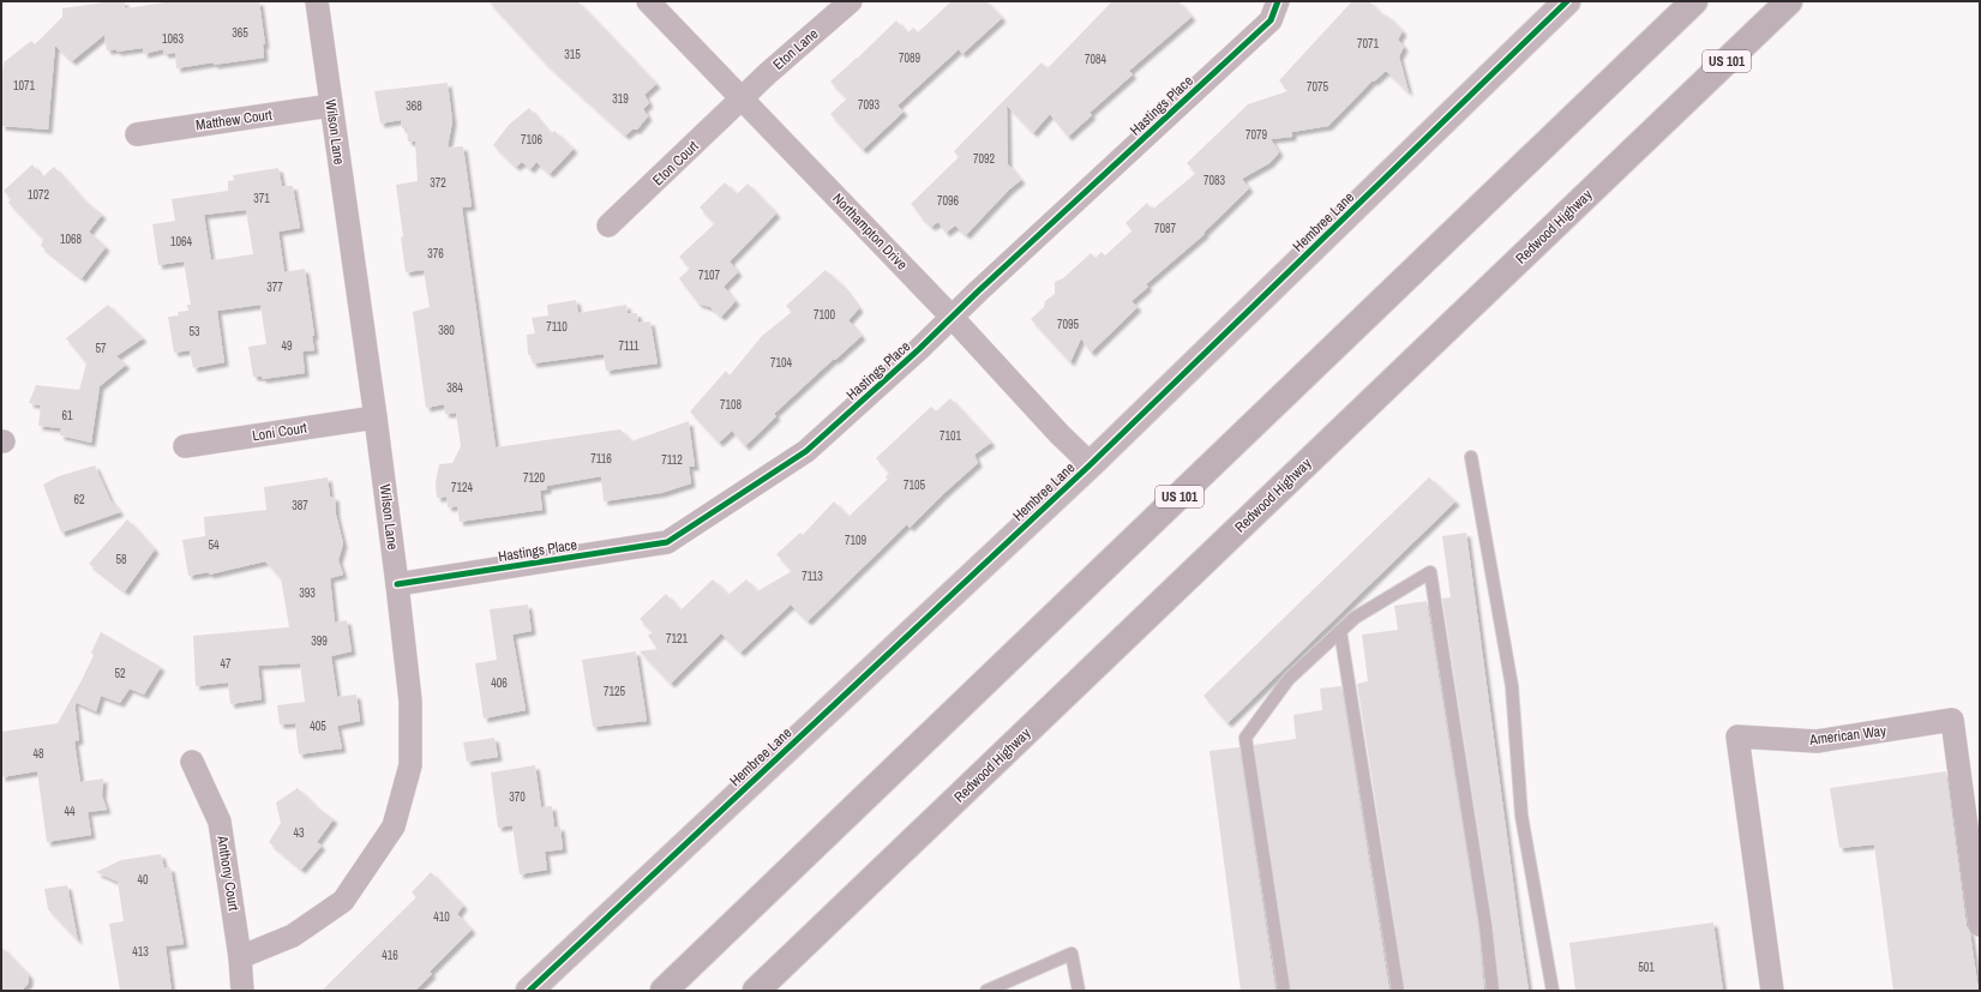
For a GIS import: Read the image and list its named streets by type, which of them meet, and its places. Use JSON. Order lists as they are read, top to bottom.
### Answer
{
  "streets": {
    "highway": ["US 101", "Redwood Highway"],
    "street": [
      "Eton Lane",
      "Hastings Place",
      "Matthew Court",
      "Wilson Lane",
      "Eton Court",
      "Hembree Lane",
      "Northampton Drive",
      "Loni Court",
      "American Way",
      "Anthony Court"
    ]
  },
  "crossings": [
    ["Eton Lane", "Eton Court"],
    ["Eton Lane", "Northampton Drive"],
    ["Hastings Place", "Wilson Lane"],
    ["Hastings Place", "Northampton Drive"],
    ["Matthew Court", "Wilson Lane"],
    ["Wilson Lane", "Loni Court"],
    ["Wilson Lane", "Anthony Court"],
    ["Eton Court", "Northampton Drive"],
    ["Hembree Lane", "Northampton Drive"]
  ],
  "house_numbers": [
    "365",
    "1063",
    "7071",
    "315",
    "7089",
    "7084",
    "1071",
    "7075",
    "319",
    "7093",
    "368",
    "7079",
    "7106",
    "7092",
    "7083",
    "372",
    "1072",
    "371",
    "7096",
    "7087",
    "1068",
    "1064",
    "376",
    "7107",
    "377",
    "7100",
    "7095",
    "7110",
    "380",
    "53",
    "49",
    "7111",
    "57",
    "7104",
    "384",
    "7108",
    "61",
    "7101",
    "7116",
    "7112",
    "7120",
    "7105",
    "7124",
    "62",
    "387",
    "7109",
    "54",
    "58",
    "7113",
    "393",
    "7121",
    "399",
    "47",
    "52",
    "406",
    "7125",
    "405",
    "48",
    "370",
    "44",
    "43",
    "40",
    "410",
    "413",
    "416",
    "501"
  ]
}
